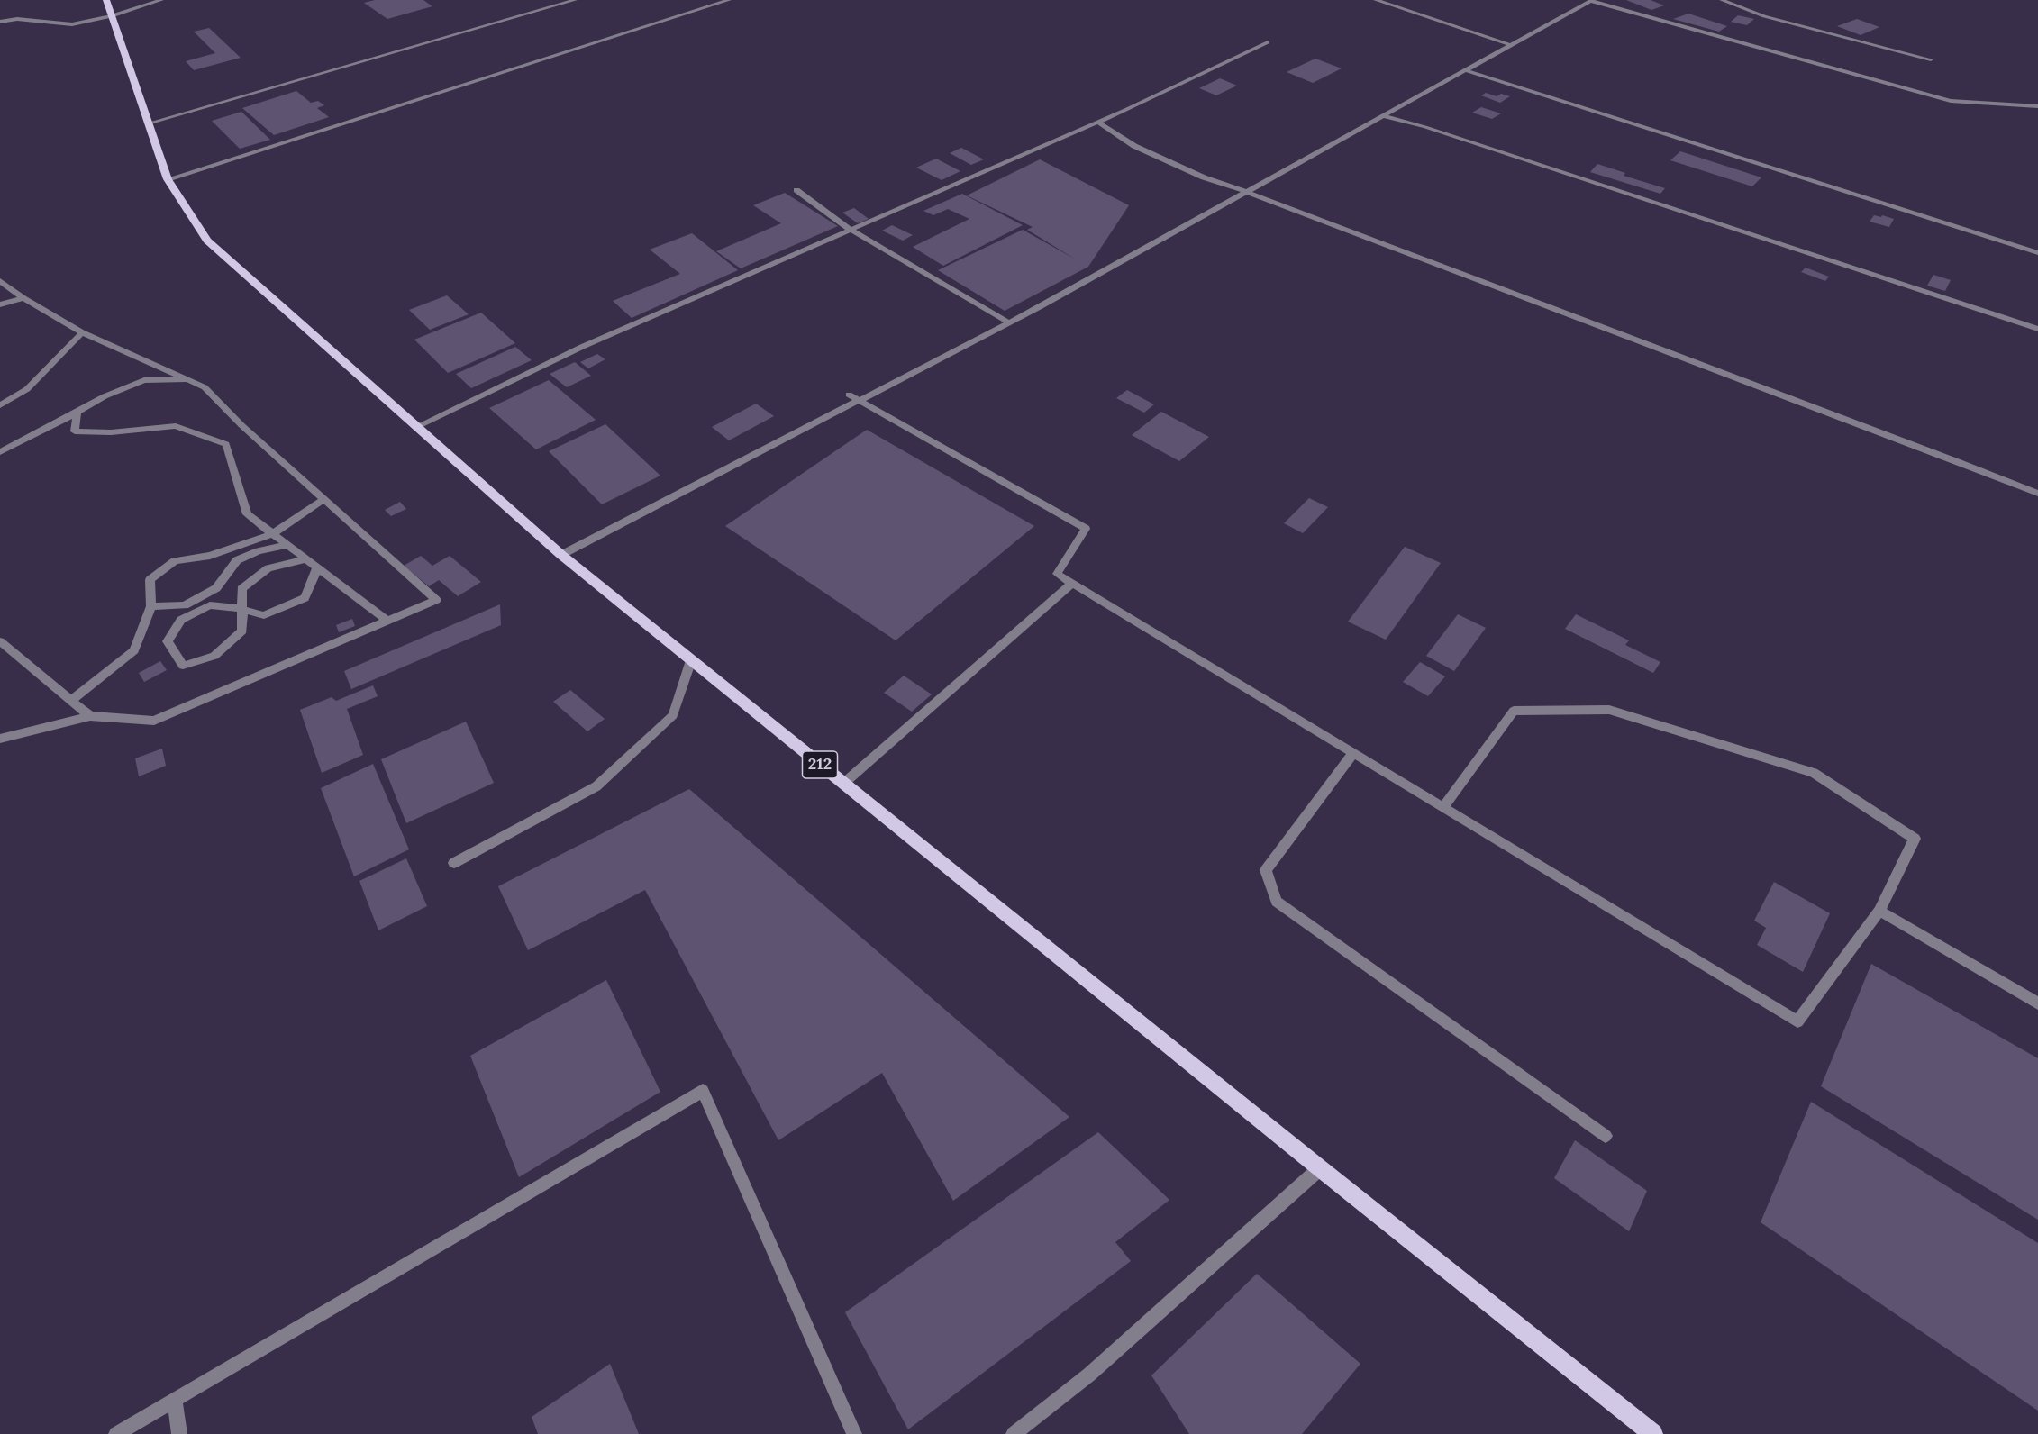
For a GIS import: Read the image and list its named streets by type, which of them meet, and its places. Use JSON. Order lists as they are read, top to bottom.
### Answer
{
  "streets": {
    "main road": ["212"]
  }
}
